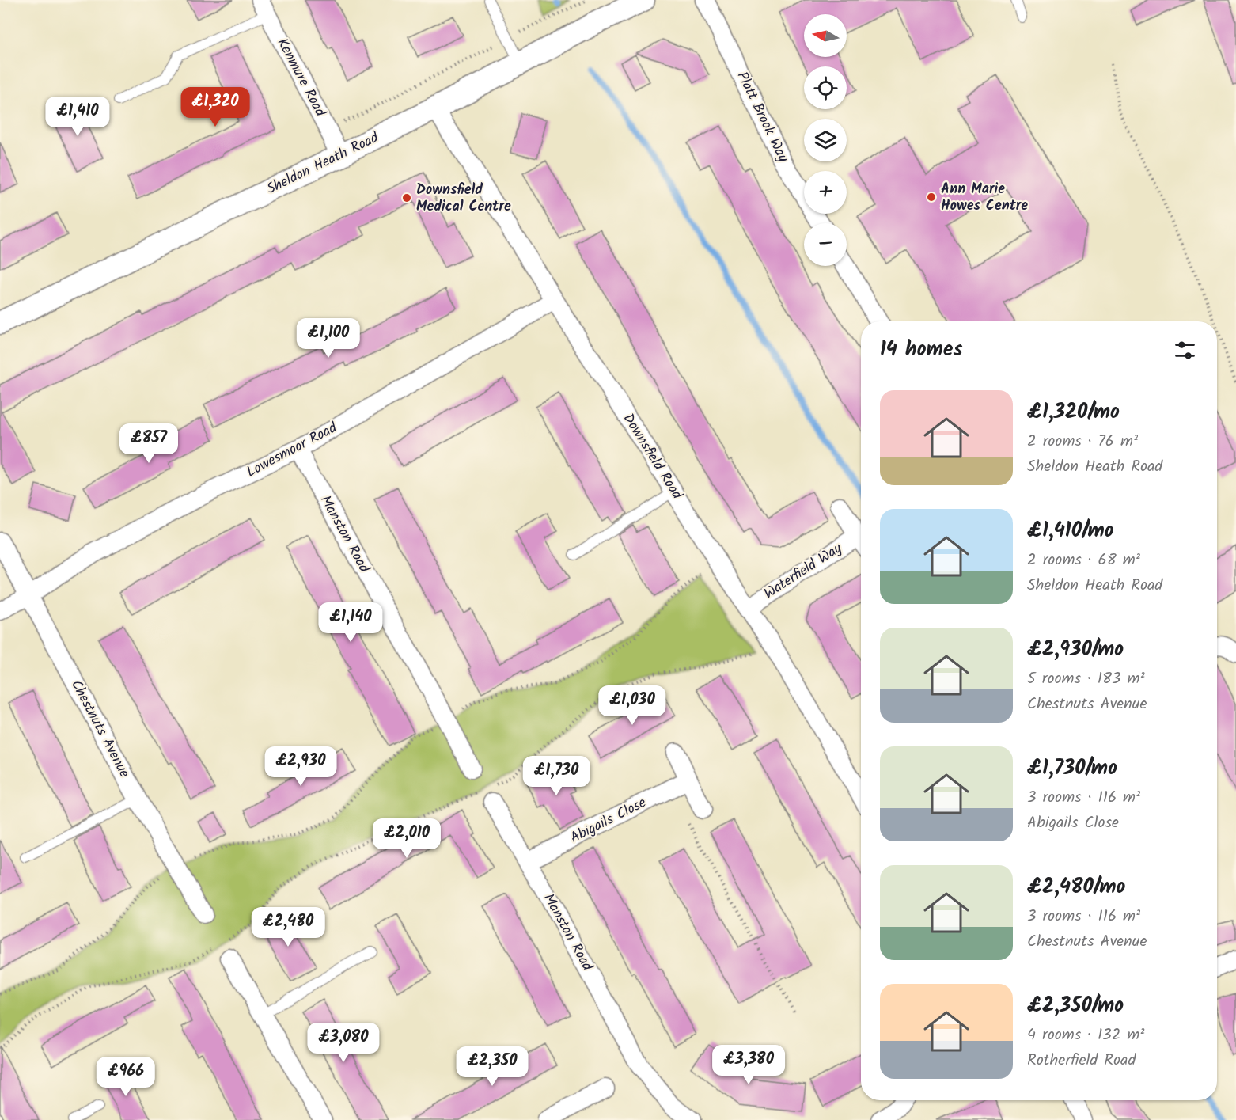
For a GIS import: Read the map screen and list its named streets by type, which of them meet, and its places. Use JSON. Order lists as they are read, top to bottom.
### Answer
{
  "streets": {
    "street": [
      "Kenmure Road",
      "Platt Brook Way",
      "Sheldon Heath Road",
      "Lowesmoor Road",
      "Downsfield Road",
      "Manston Road",
      "Waterfield Way",
      "Chestnuts Avenue",
      "Abigails Close"
    ]
  },
  "crossings": [
    ["Kenmure Road", "Sheldon Heath Road"],
    ["Sheldon Heath Road", "Downsfield Road"],
    ["Lowesmoor Road", "Downsfield Road"],
    ["Lowesmoor Road", "Manston Road"],
    ["Lowesmoor Road", "Chestnuts Avenue"],
    ["Downsfield Road", "Waterfield Way"],
    ["Manston Road", "Abigails Close"]
  ],
  "places": ["Ann Marie Howes Centre", "Downsfield Medical Centre"],
  "north": "left",
  "page": {
    "map_buttons": ["+", "−"],
    "price": [
      "£1,320",
      "£1,410",
      "£1,100",
      "£857",
      "£1,140",
      "£1,030",
      "£2,930",
      "£1,730",
      "£2,010",
      "£2,480",
      "£3,080",
      "£3,380",
      "£2,350",
      "£966"
    ],
    "heading": "14 homes",
    "list": [
      {
        "name": "£1,320/mo",
        "note": "2 rooms · 76 m² · Sheldon Heath Road"
      },
      {
        "name": "£1,410/mo",
        "note": "2 rooms · 68 m² · Sheldon Heath Road"
      },
      {
        "name": "£2,930/mo",
        "note": "5 rooms · 183 m² · Chestnuts Avenue"
      },
      {
        "name": "£1,730/mo",
        "note": "3 rooms · 116 m² · Abigails Close"
      },
      {
        "name": "£2,480/mo",
        "note": "3 rooms · 116 m² · Chestnuts Avenue"
      },
      {
        "name": "£2,350/mo",
        "note": "4 rooms · 132 m² · Rotherfield Road"
      }
    ]
  }
}
